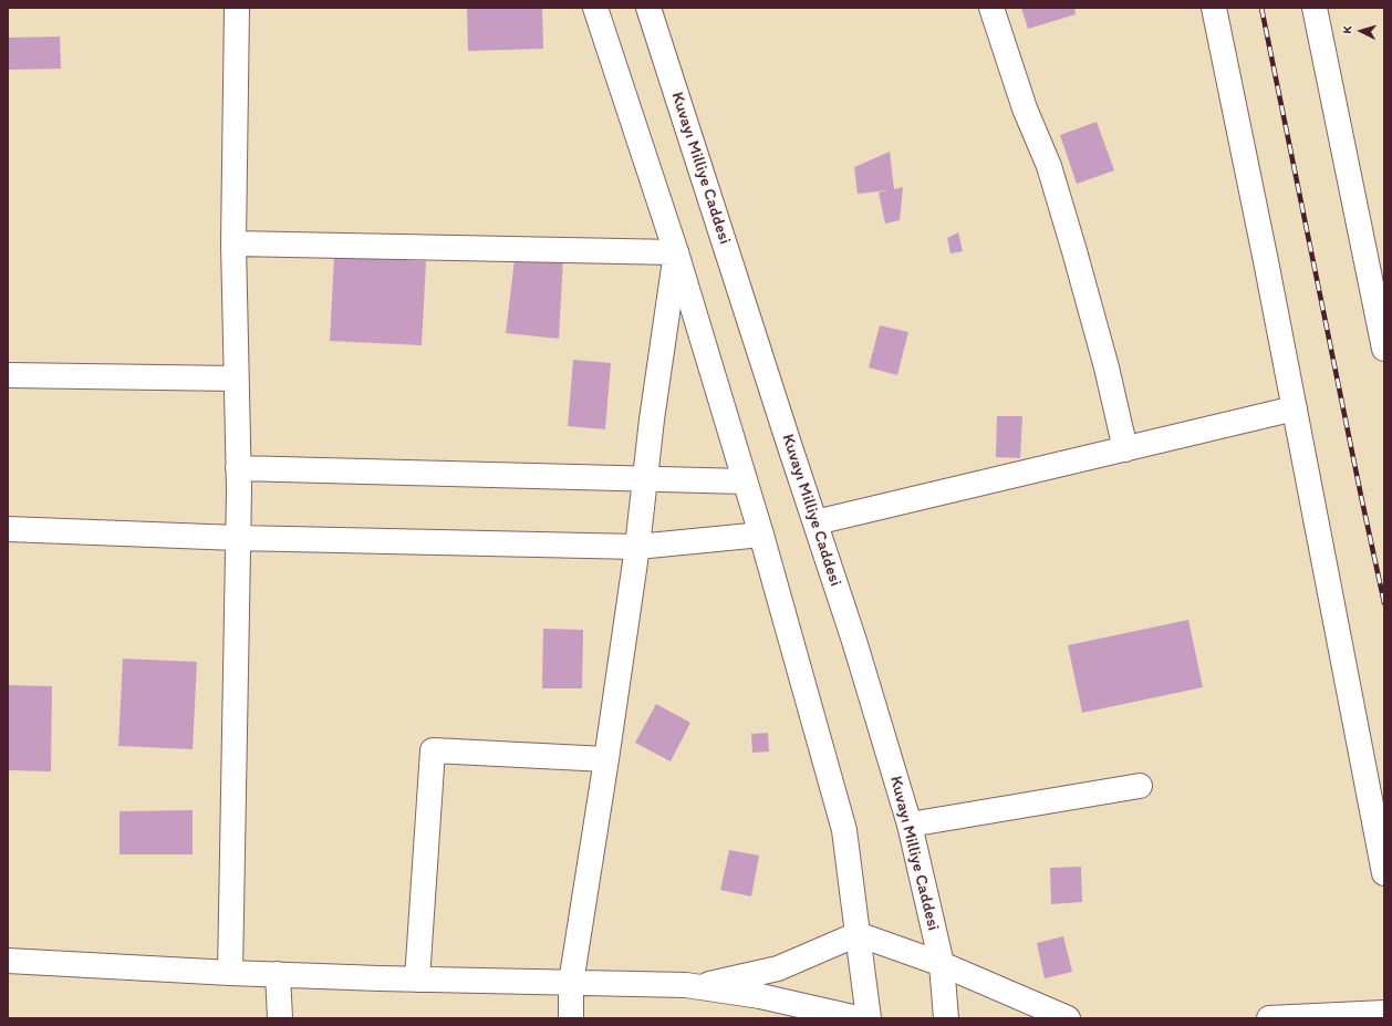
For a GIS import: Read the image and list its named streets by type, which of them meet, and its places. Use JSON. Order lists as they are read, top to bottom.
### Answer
{
  "streets": {
    "street": ["Kuvayı Milliye Caddesi"]
  },
  "north": "left"
}
